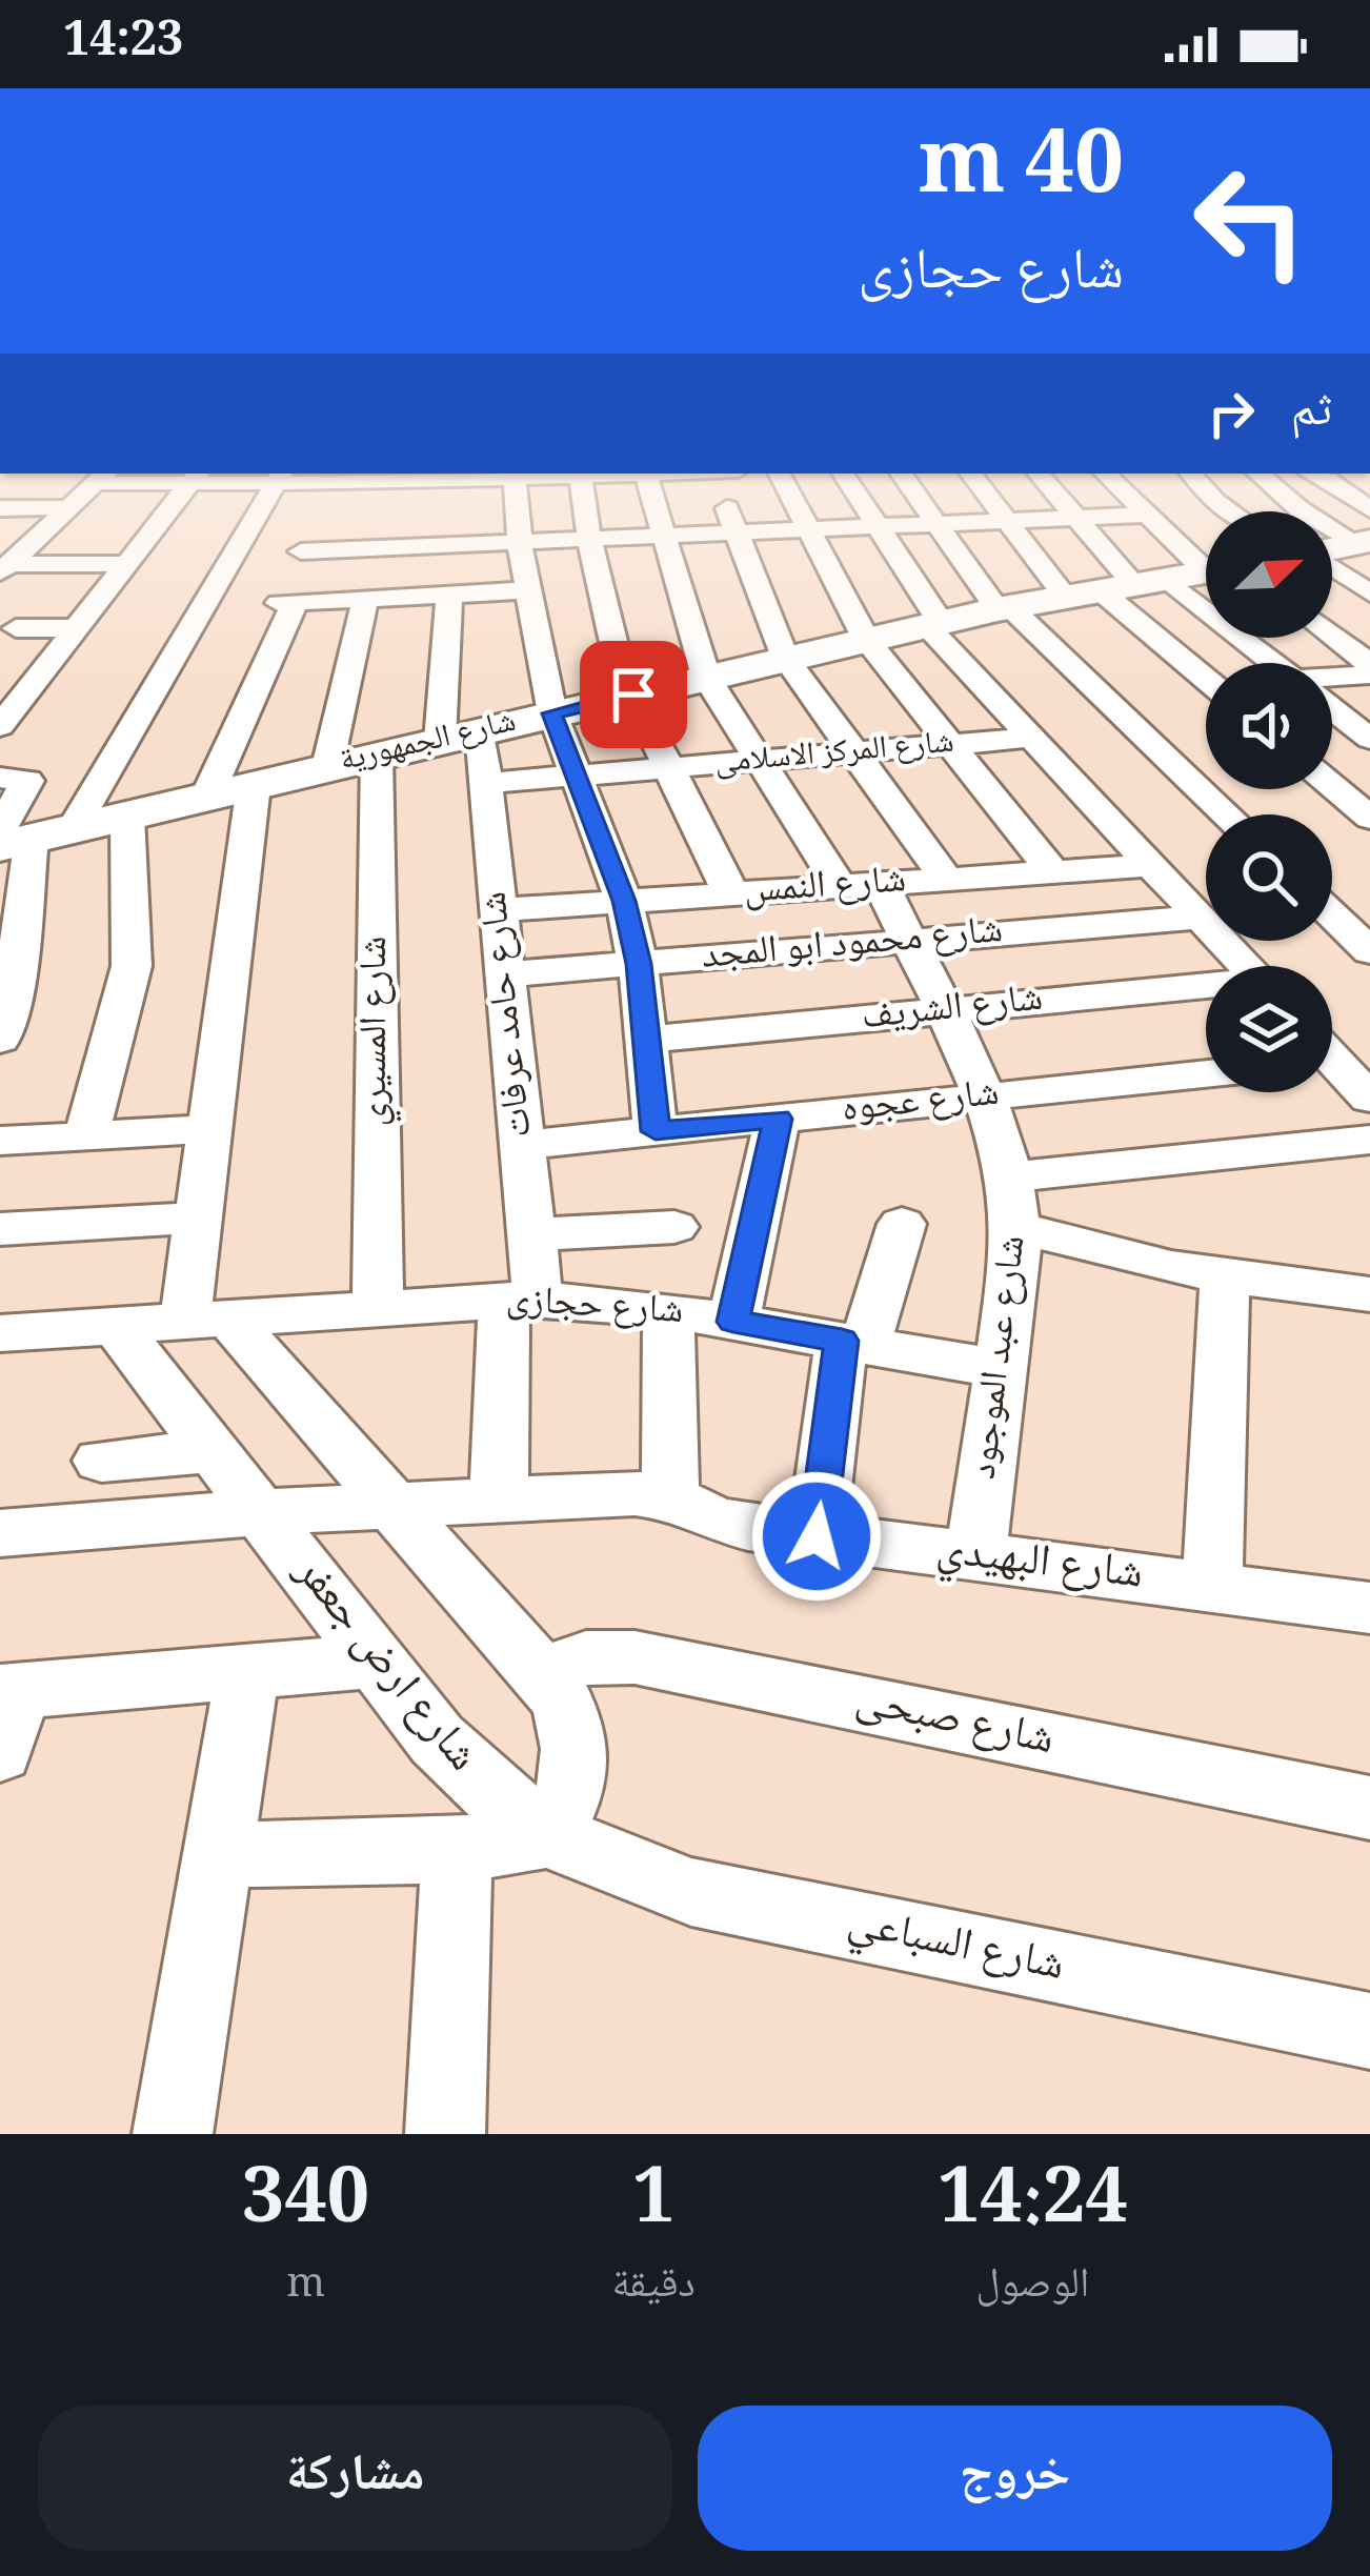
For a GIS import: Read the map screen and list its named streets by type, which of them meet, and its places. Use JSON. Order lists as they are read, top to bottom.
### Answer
{
  "streets": {
    "street": [
      "شارع الجمهورية",
      "شارع المركز الاسلامى",
      "شارع النمس",
      "شارع محمود ابو المجد",
      "شارع الشريف",
      "شارع حامد عرفات",
      "شارع المسيري",
      "شارع عجوه",
      "شارع حجازى",
      "شارع عبد الموجود",
      "شارع البهيدي",
      "شارع ارض جعفر",
      "شارع صبحى",
      "شارع السباعي"
    ]
  },
  "crossings": [
    ["شارع الجمهورية", "شارع حامد عرفات"],
    ["شارع الجمهورية", "شارع المسيري"],
    ["شارع الجمهورية", "شارع عبد الموجود"],
    ["شارع المركز الاسلامى", "شارع حامد عرفات"],
    ["شارع المركز الاسلامى", "شارع عبد الموجود"],
    ["شارع النمس", "شارع حامد عرفات"],
    ["شارع النمس", "شارع عبد الموجود"],
    ["شارع محمود ابو المجد", "شارع حامد عرفات"],
    ["شارع محمود ابو المجد", "شارع عبد الموجود"],
    ["شارع الشريف", "شارع عبد الموجود"],
    ["شارع حامد عرفات", "شارع عجوه"],
    ["شارع حامد عرفات", "شارع حجازى"],
    ["شارع حامد عرفات", "شارع البهيدي"],
    ["شارع المسيري", "شارع حجازى"],
    ["شارع عجوه", "شارع عبد الموجود"],
    ["شارع حجازى", "شارع عبد الموجود"],
    ["شارع حجازى", "شارع ارض جعفر"],
    ["شارع عبد الموجود", "شارع البهيدي"],
    ["شارع البهيدي", "شارع ارض جعفر"],
    ["شارع ارض جعفر", "شارع السباعي"]
  ],
  "north": "top right",
  "page": {
    "status": "14:23",
    "turn": ["40 m", "شارع حجازى"],
    "then": "ثم",
    "eta": [
      "14:24",
      "الوصول",
      "1",
      "دقيقة",
      "340",
      "m"
    ],
    "buttons": ["خروج", "مشاركة"]
  }
}
